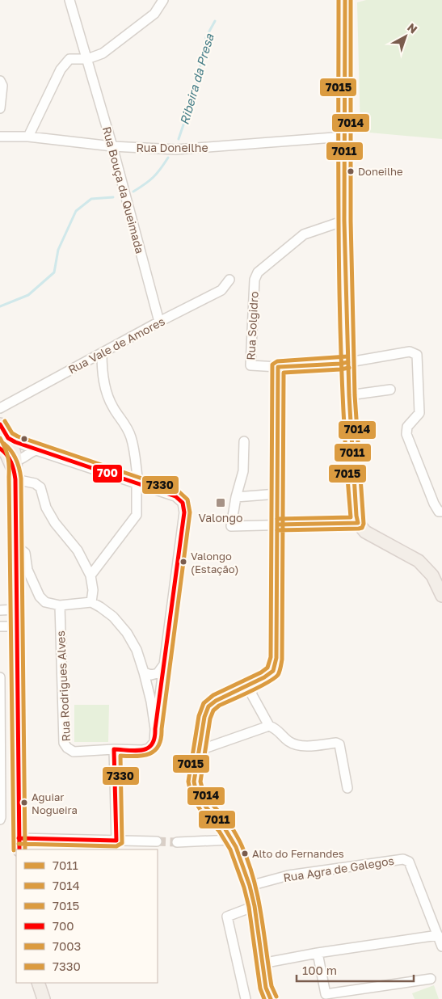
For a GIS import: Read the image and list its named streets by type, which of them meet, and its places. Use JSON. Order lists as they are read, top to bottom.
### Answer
{
  "streets": {
    "street": [
      "Rua Doneilhe",
      "Rua Bouça da Queimada",
      "Rua Solgidro",
      "Rua Vale de Amores",
      "Rua Rodrigues Alves",
      "Rua Agra de Galegos"
    ]
  },
  "crossings": [
    ["Rua Doneilhe", "Rua Bouça da Queimada"],
    ["Rua Bouça da Queimada", "Rua Vale de Amores"]
  ],
  "water": ["Ribeira da Presa"],
  "places": {
    "other": [
      "Doneilhe",
      "Valongo (Estação)",
      "Aguiar Nogueira",
      "Alto do Fernandes"
    ],
    "transit": ["Valongo"]
  },
  "lines": [
    "transit line 7011",
    "transit line 7014",
    "transit line 7015",
    "transit line 7330",
    "transit line 700",
    "transit line 7003"
  ],
  "legend": [
    "7011",
    "7014",
    "7015",
    "700",
    "7003",
    "7330"
  ],
  "scale_bar": "100 m",
  "north": "top right"
}
